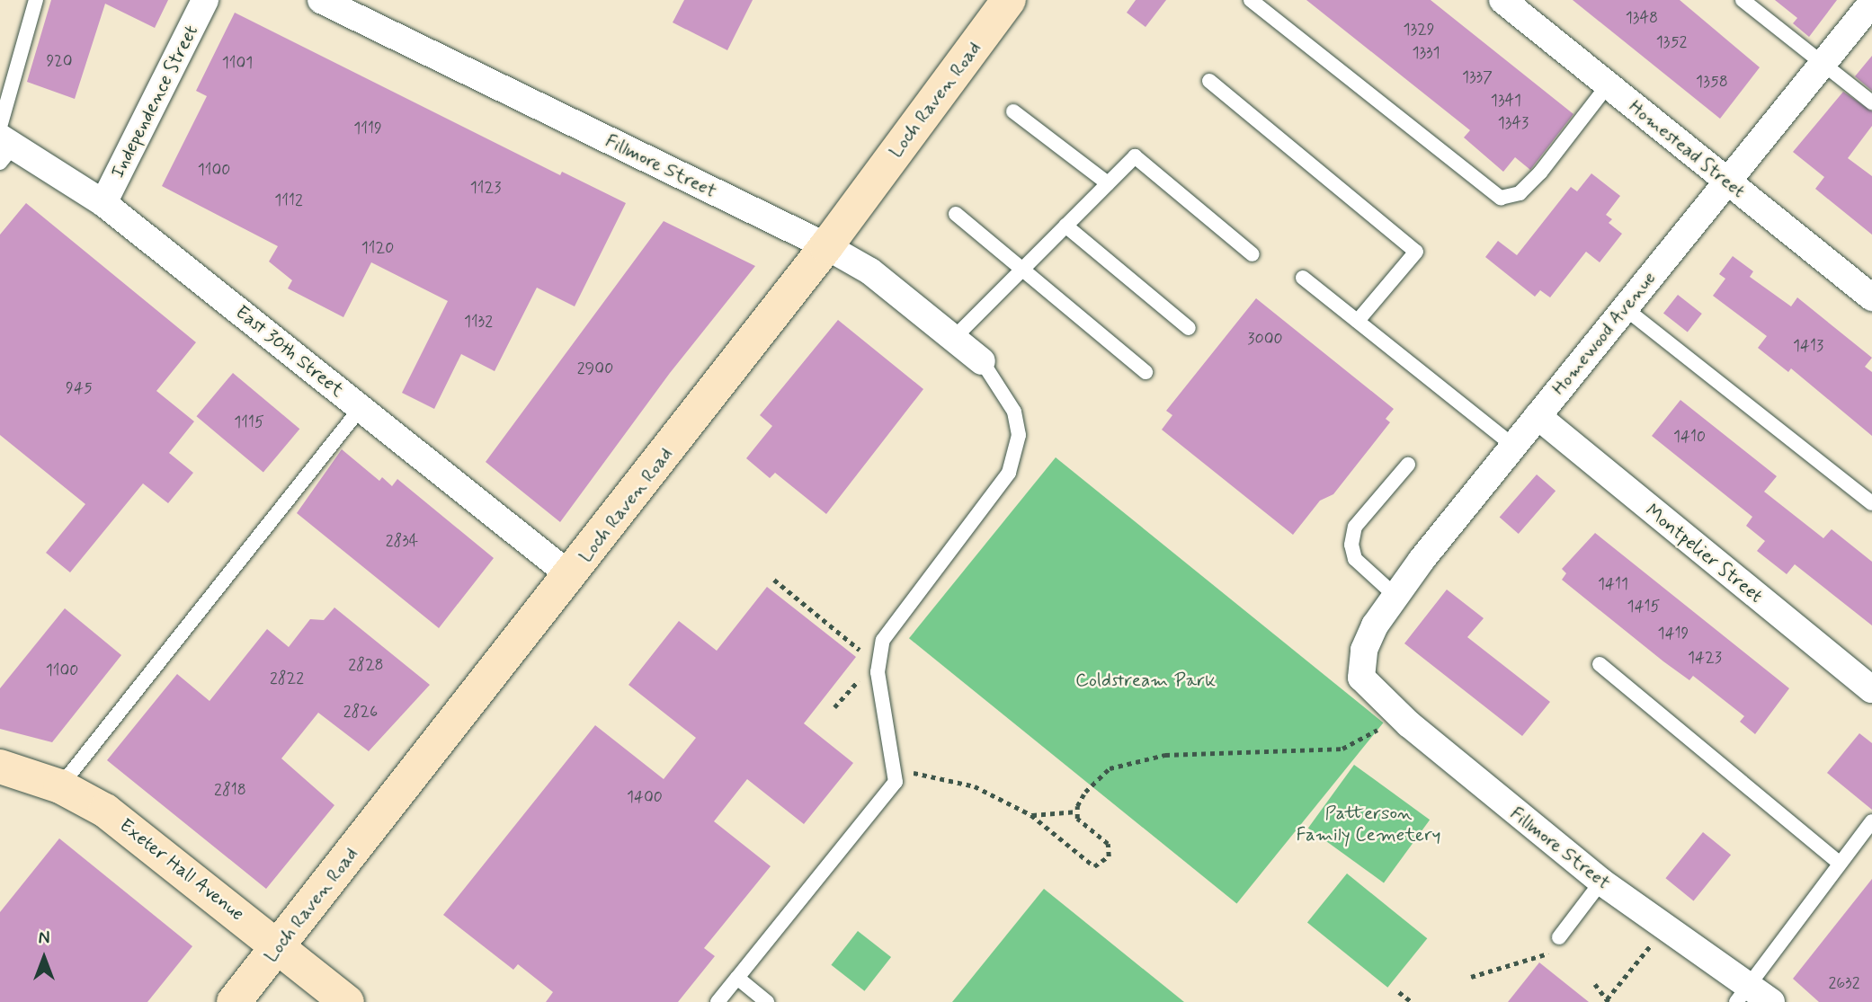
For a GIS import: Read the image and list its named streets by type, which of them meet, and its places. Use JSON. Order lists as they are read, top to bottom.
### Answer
{
  "streets": {
    "main road": ["Loch Raven Road", "Exeter Hall Avenue"],
    "street": [
      "Independence Street",
      "Homestead Street",
      "Fillmore Street",
      "Homewood Avenue",
      "East 30th Street",
      "Montpelier Street"
    ]
  },
  "crossings": [
    ["Loch Raven Road", "Fillmore Street"],
    ["Loch Raven Road", "East 30th Street"],
    ["Loch Raven Road", "Exeter Hall Avenue"],
    ["Independence Street", "East 30th Street"],
    ["Homestead Street", "Homewood Avenue"],
    ["Fillmore Street", "Homewood Avenue"],
    ["Homewood Avenue", "Montpelier Street"]
  ],
  "parks": ["Coldstream Park", "Patterson Family Cemetery"],
  "house_numbers": [
    "1348",
    "1329",
    "1352",
    "1331",
    "920",
    "1101",
    "1337",
    "1358",
    "1341",
    "1343",
    "1119",
    "1100",
    "1123",
    "1112",
    "1120",
    "1132",
    "3000",
    "1413",
    "2900",
    "945",
    "1115",
    "1410",
    "2834",
    "1411",
    "1415",
    "1419",
    "1423",
    "2828",
    "1100",
    "2822",
    "2826",
    "2818",
    "1400",
    "2632"
  ],
  "north": "top"
}
